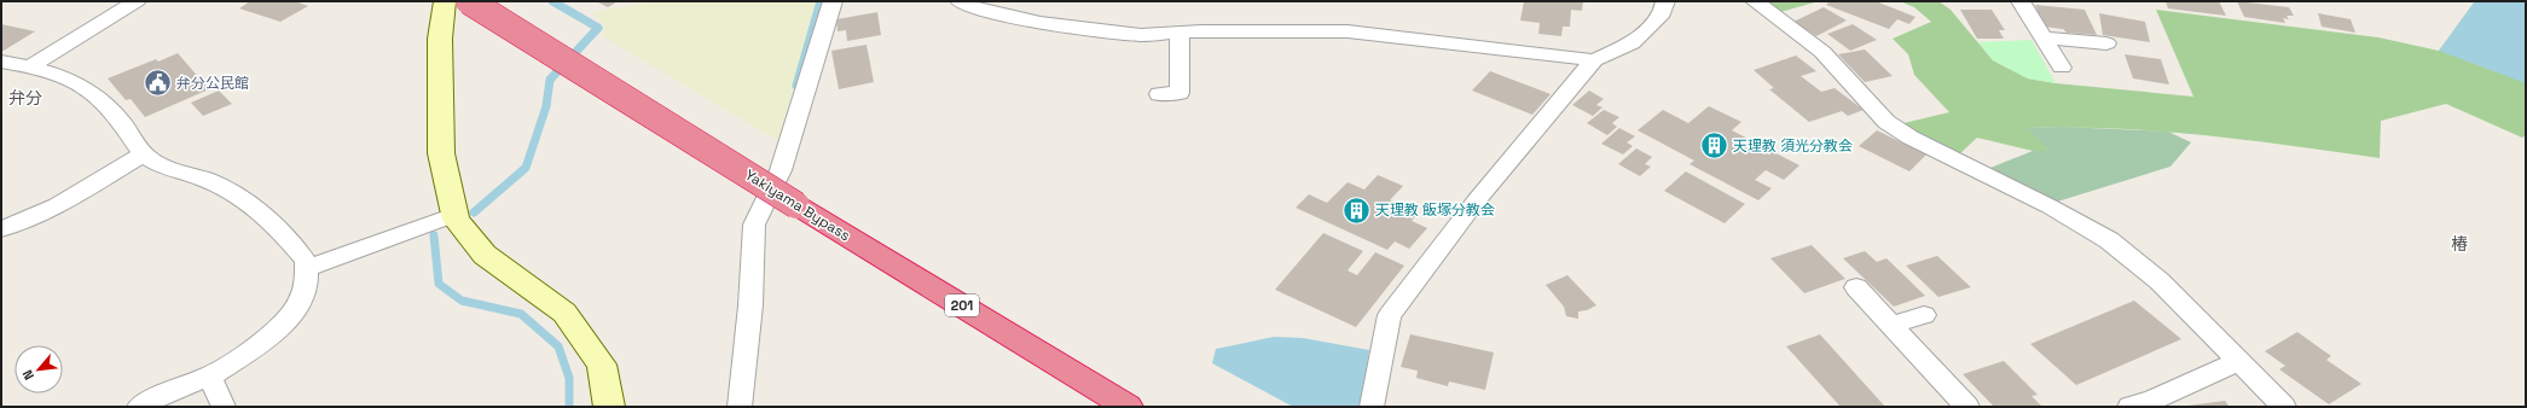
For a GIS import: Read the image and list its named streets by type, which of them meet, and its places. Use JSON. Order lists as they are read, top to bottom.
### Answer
{
  "streets": {
    "highway": ["Yakiyama Bypass", "201"]
  },
  "districts": ["弁分", "椿"],
  "places": {
    "public building": ["弁分公民館"],
    "building": ["天理教 須光分教会", "天理教 飯塚分教会"]
  },
  "north": "bottom left"
}
